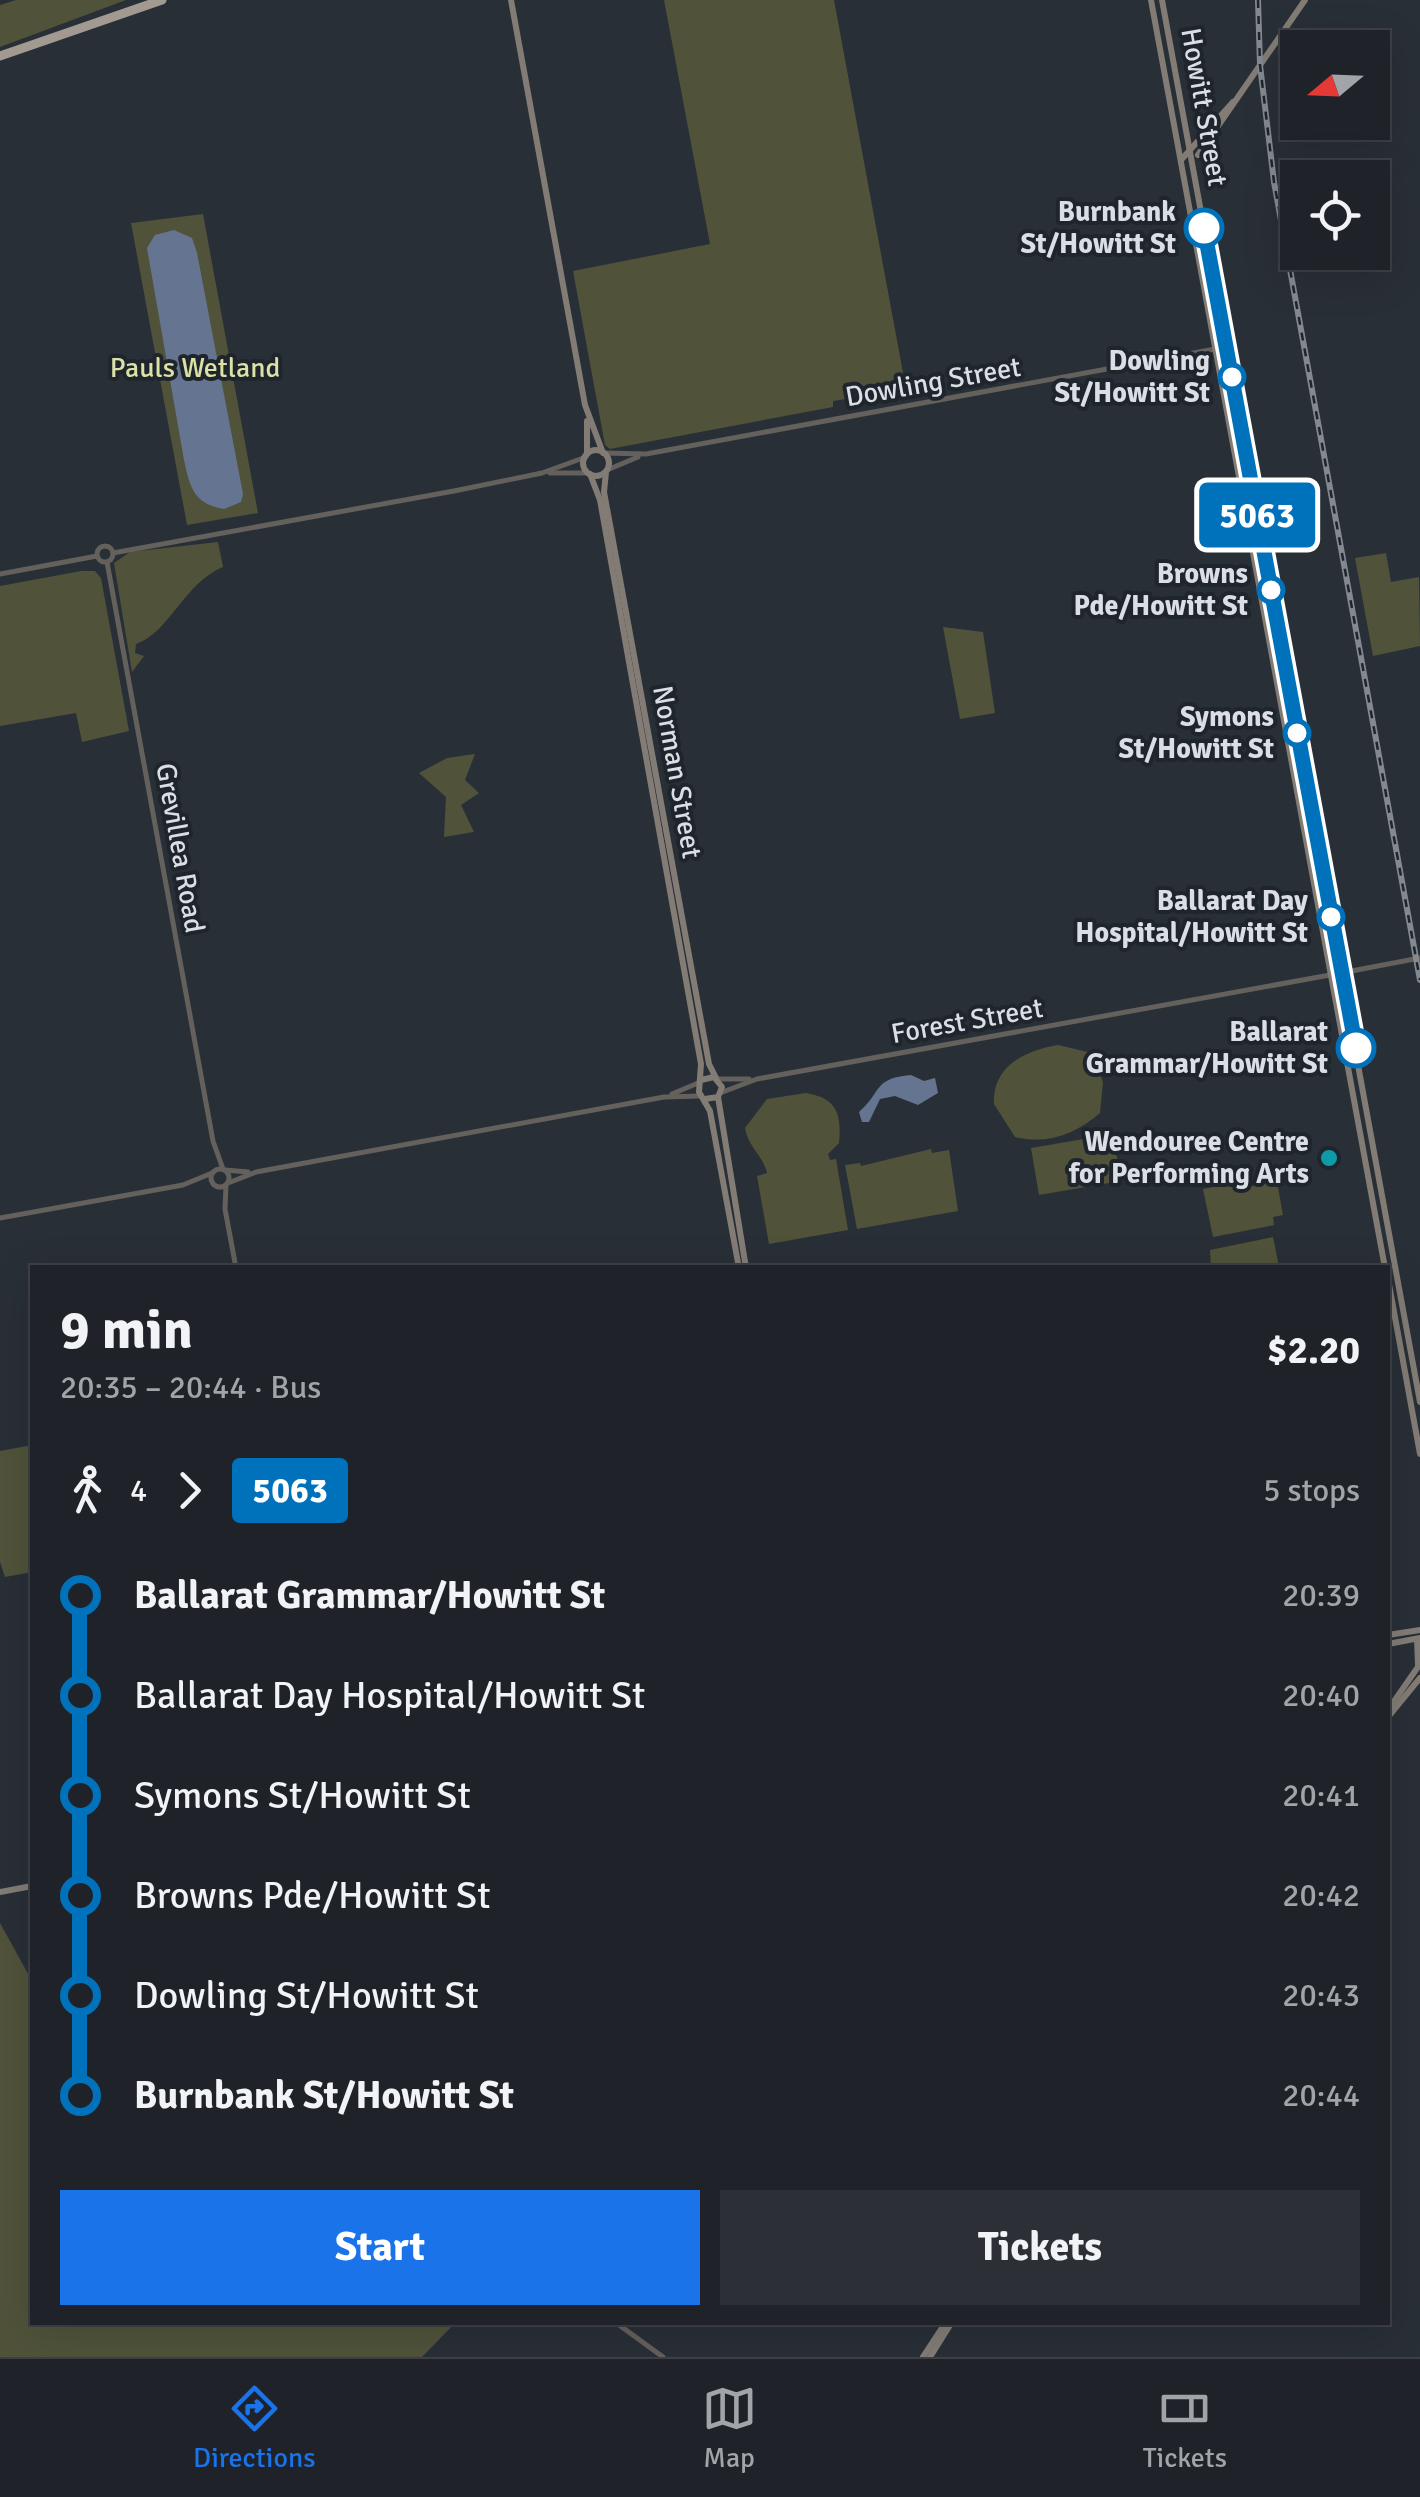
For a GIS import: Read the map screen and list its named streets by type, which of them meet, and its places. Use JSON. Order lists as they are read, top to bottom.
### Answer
{
  "streets": {
    "main road": ["Howitt Street", "Norman Street"],
    "street": ["Dowling Street", "Grevillea Road", "Forest Street"]
  },
  "crossings": [
    ["Howitt Street", "Dowling Street"],
    ["Howitt Street", "Forest Street"],
    ["Dowling Street", "Norman Street"],
    ["Norman Street", "Forest Street"]
  ],
  "parks": ["Pauls Wetland"],
  "places": [
    "Burnbank St/Howitt St",
    "Dowling St/Howitt St",
    "Browns Pde/Howitt St",
    "Symons St/Howitt St",
    "Ballarat Day Hospital/Howitt St",
    "Ballarat Grammar/Howitt St",
    "Wendouree Centre for Performing Arts"
  ],
  "lines": ["bus line 5063"],
  "north": "left",
  "page": {
    "on_map": "5063",
    "heading": ["9 min", "20:35 – 20:44 · Bus", "$2.20"],
    "legs": ["4", "5063", "5 stops"],
    "list": [
      {
        "name": "Ballarat Grammar/Howitt St",
        "value": "20:39"
      },
      {
        "name": "Ballarat Day Hospital/Howitt St",
        "value": "20:40"
      },
      {
        "name": "Symons St/Howitt St",
        "value": "20:41"
      },
      {
        "name": "Browns Pde/Howitt St",
        "value": "20:42"
      },
      {
        "name": "Dowling St/Howitt St",
        "value": "20:43"
      },
      {
        "name": "Burnbank St/Howitt St",
        "value": "20:44"
      }
    ],
    "buttons": ["Start", "Tickets"],
    "tabs": ["Directions", "Map", "Tickets"]
  }
}
